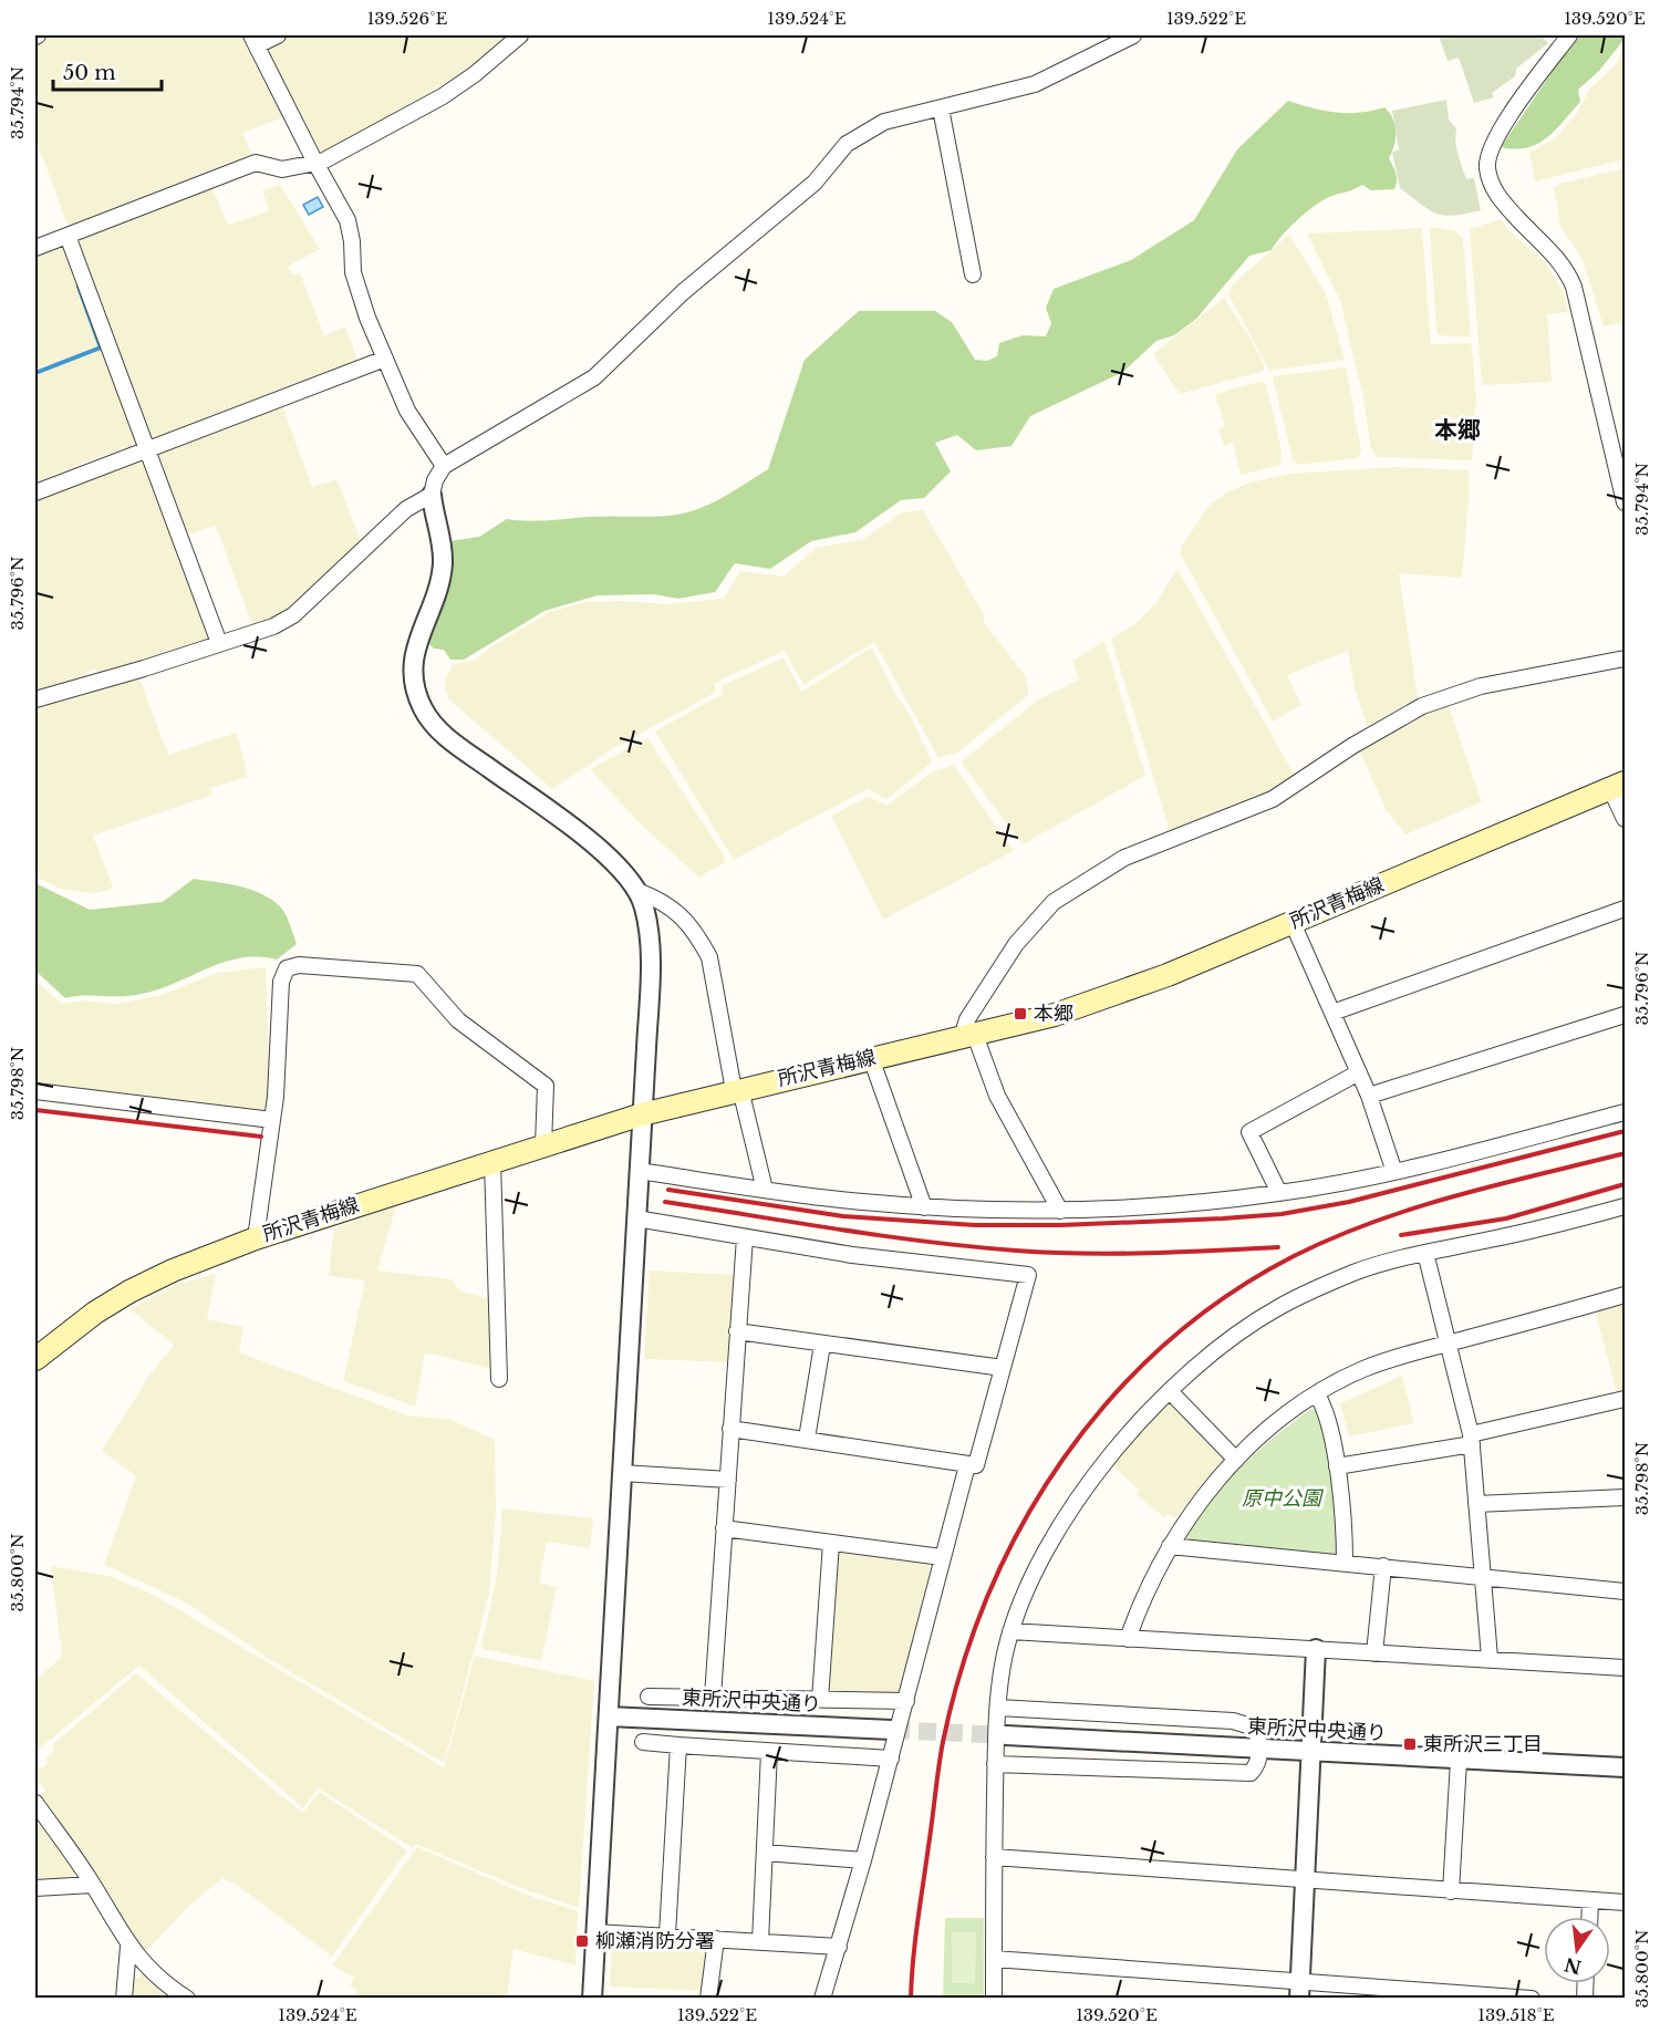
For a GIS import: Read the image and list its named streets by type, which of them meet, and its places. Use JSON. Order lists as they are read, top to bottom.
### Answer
{
  "streets": {
    "main road": ["所沢青梅線"],
    "street": ["東所沢中央通り"]
  },
  "districts": ["本郷"],
  "parks": ["原中公園"],
  "places": {
    "transit": ["本郷", "東所沢三丁目", "柳瀬消防分署"]
  },
  "scale_bar": "50 m",
  "north": "bottom",
  "coordinates": [
    "139.526°E",
    "139.524°E",
    "139.522°E",
    "139.520°E",
    "35.794°N",
    "35.796°N",
    "35.798°N",
    "35.800°N",
    "139.518°E"
  ]
}
